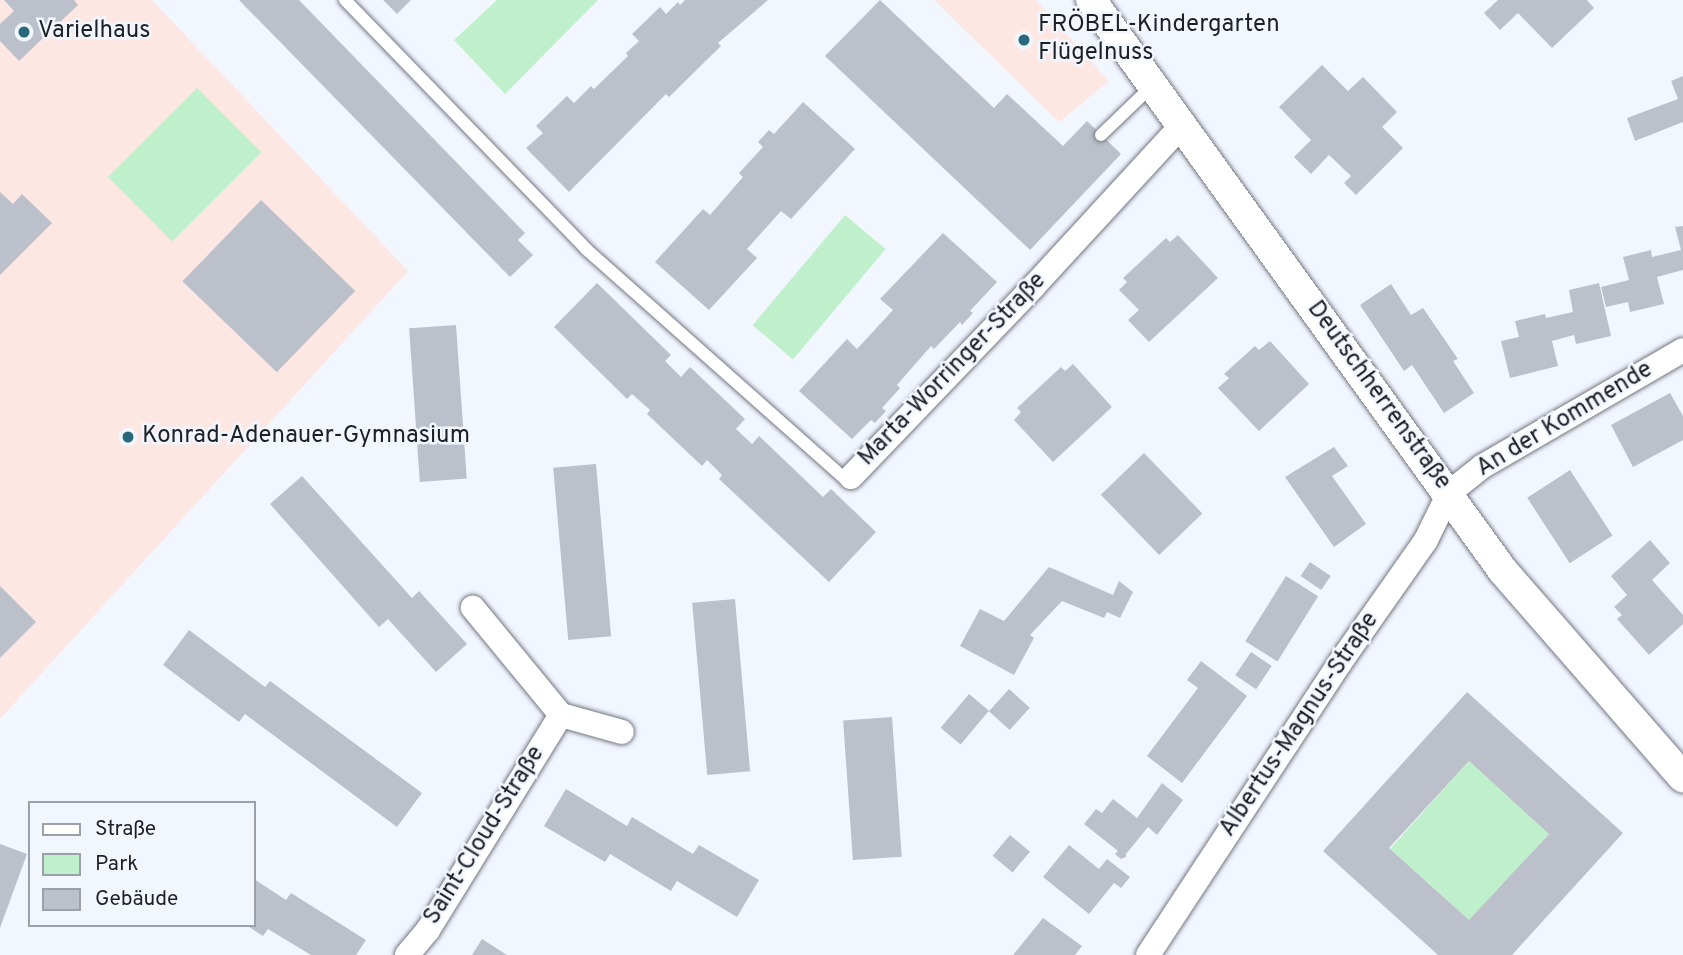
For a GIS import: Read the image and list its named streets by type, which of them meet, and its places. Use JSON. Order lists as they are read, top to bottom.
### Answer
{
  "streets": {
    "street": [
      "Marta-Worringer-Straße",
      "Deutschherrenstraße",
      "An der Kommende",
      "Albertus-Magnus-Straße",
      "Saint-Cloud-Straße"
    ]
  },
  "crossings": [
    ["Marta-Worringer-Straße", "Deutschherrenstraße"],
    ["Deutschherrenstraße", "An der Kommende"],
    ["Deutschherrenstraße", "Albertus-Magnus-Straße"],
    ["An der Kommende", "Albertus-Magnus-Straße"]
  ],
  "places": ["Varielhaus", "FRÖBEL-Kindergarten Flügelnuss", "Konrad-Adenauer-Gymnasium"],
  "legend": ["Straße", "Park", "Gebäude"]
}
